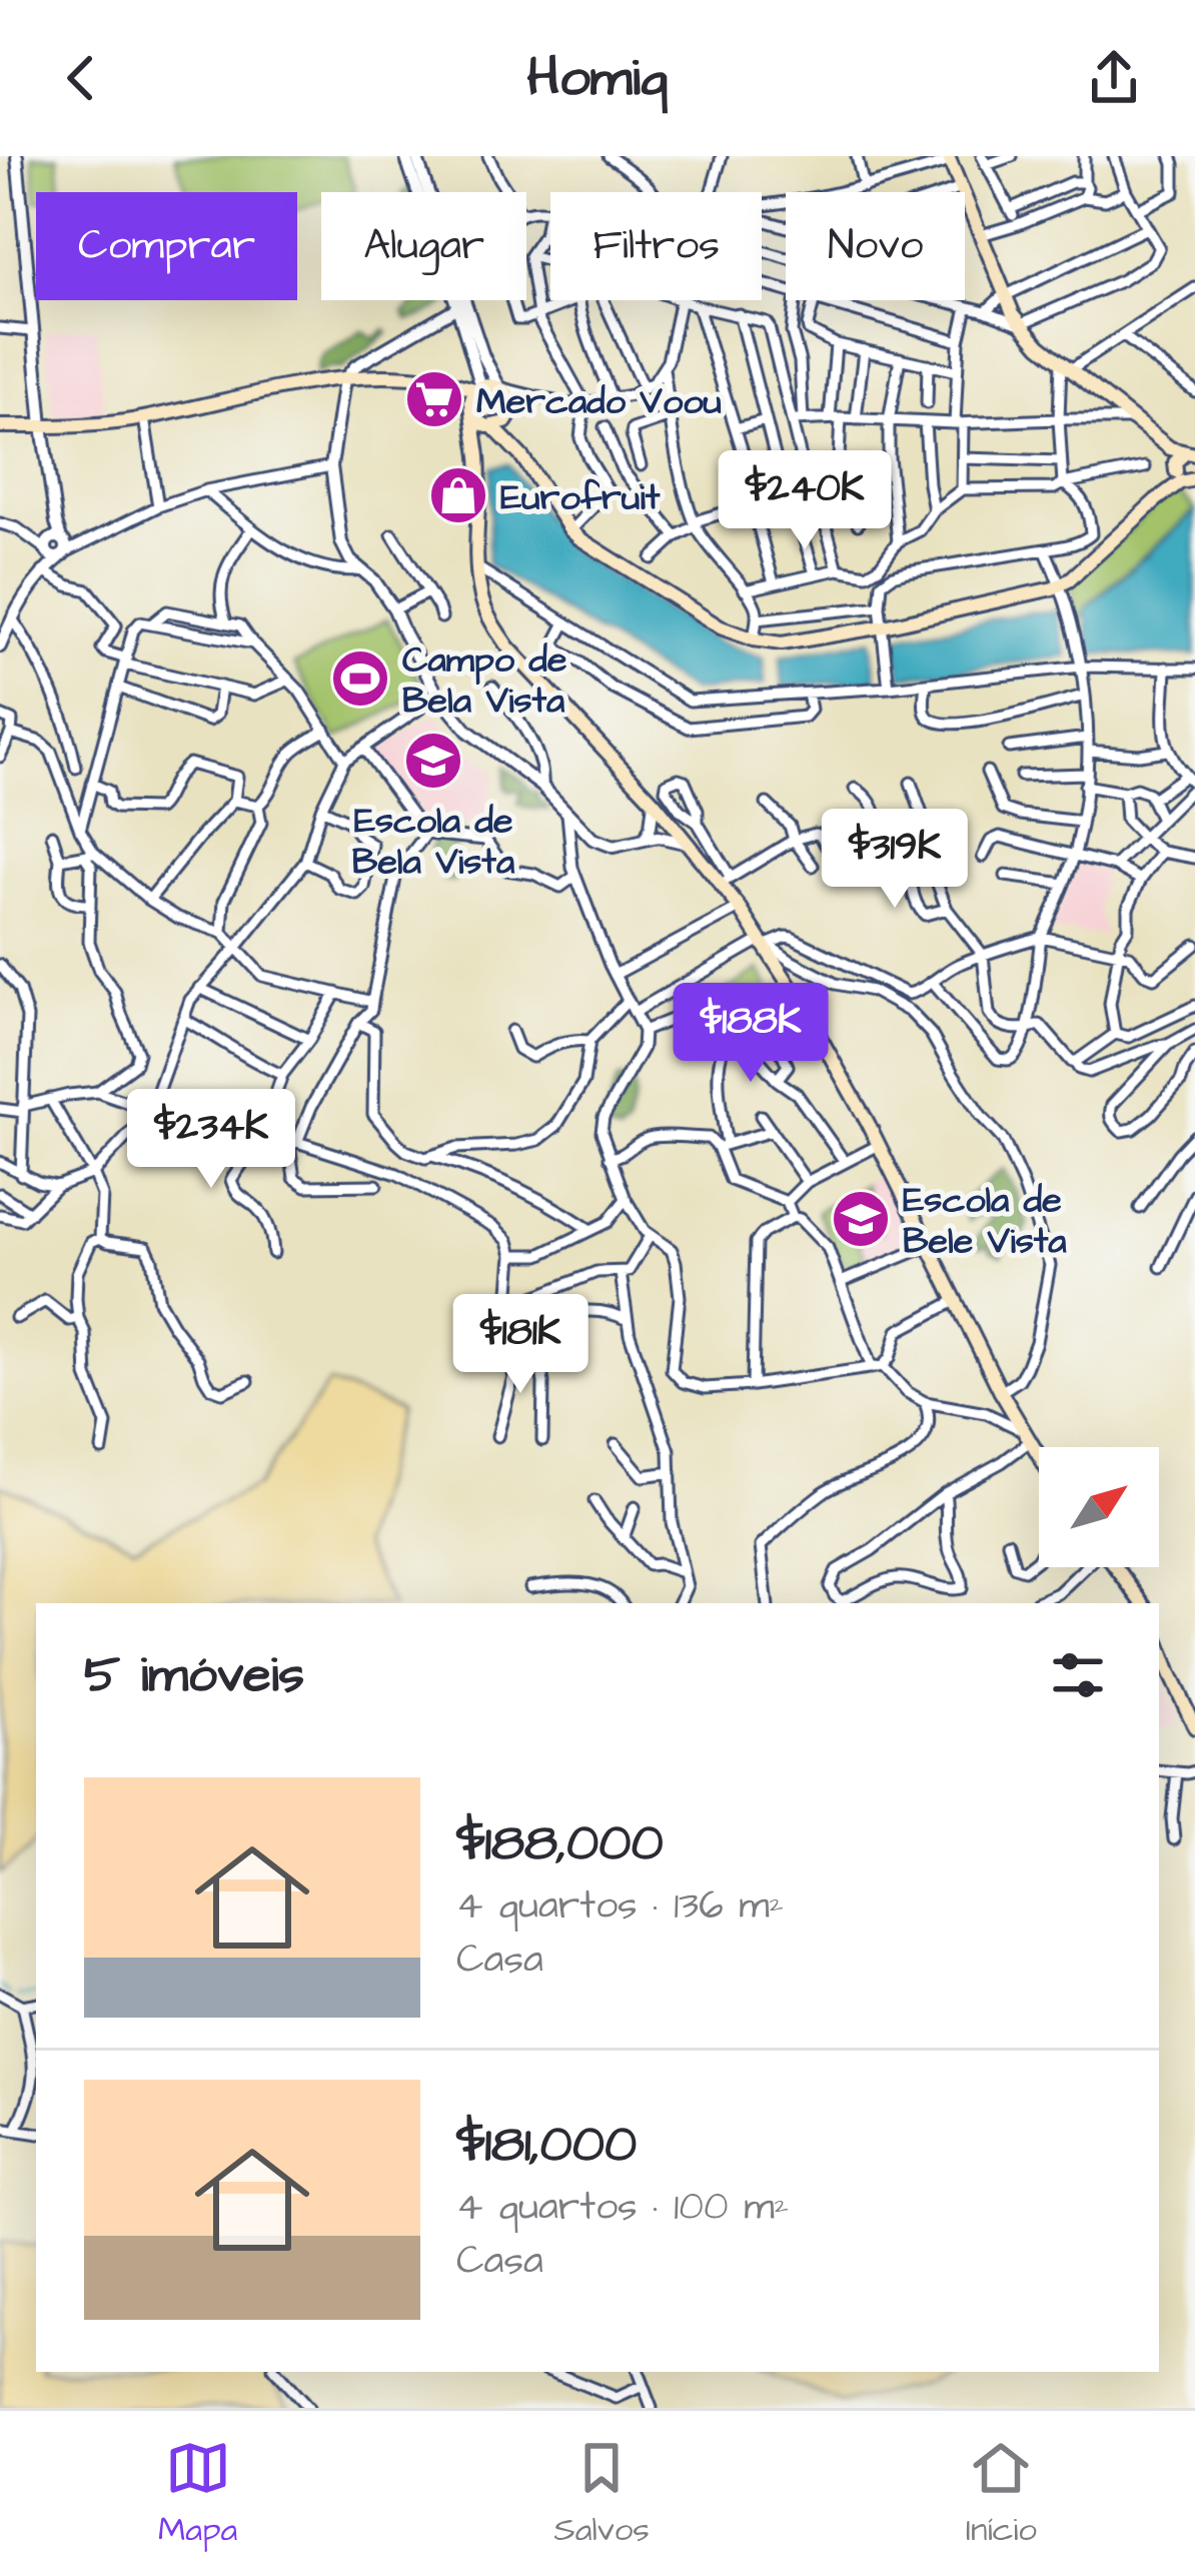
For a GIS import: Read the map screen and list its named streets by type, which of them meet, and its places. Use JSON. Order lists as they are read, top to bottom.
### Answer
{
  "places": {
    "supermarket": ["Mercado Voou"],
    "shop": ["Eurofruit"],
    "sports": ["Campo de Bela Vista"],
    "school or university": ["Escola de Bela Vista", "Escola de Bele Vista"]
  },
  "north": "top right",
  "page": {
    "header": "Homiq",
    "chip": [
      "Comprar",
      "Alugar",
      "Filtros",
      "Novo"
    ],
    "price": [
      "$240K",
      "$319K",
      "$188K",
      "$234K",
      "$181K"
    ],
    "heading": "5 imóveis",
    "list": [
      {
        "name": "$188,000",
        "note": "4 quartos · 136 m² · Casa"
      },
      {
        "name": "$181,000",
        "note": "4 quartos · 100 m² · Casa"
      }
    ],
    "tabs": ["Mapa", "Salvos", "Início"]
  }
}
